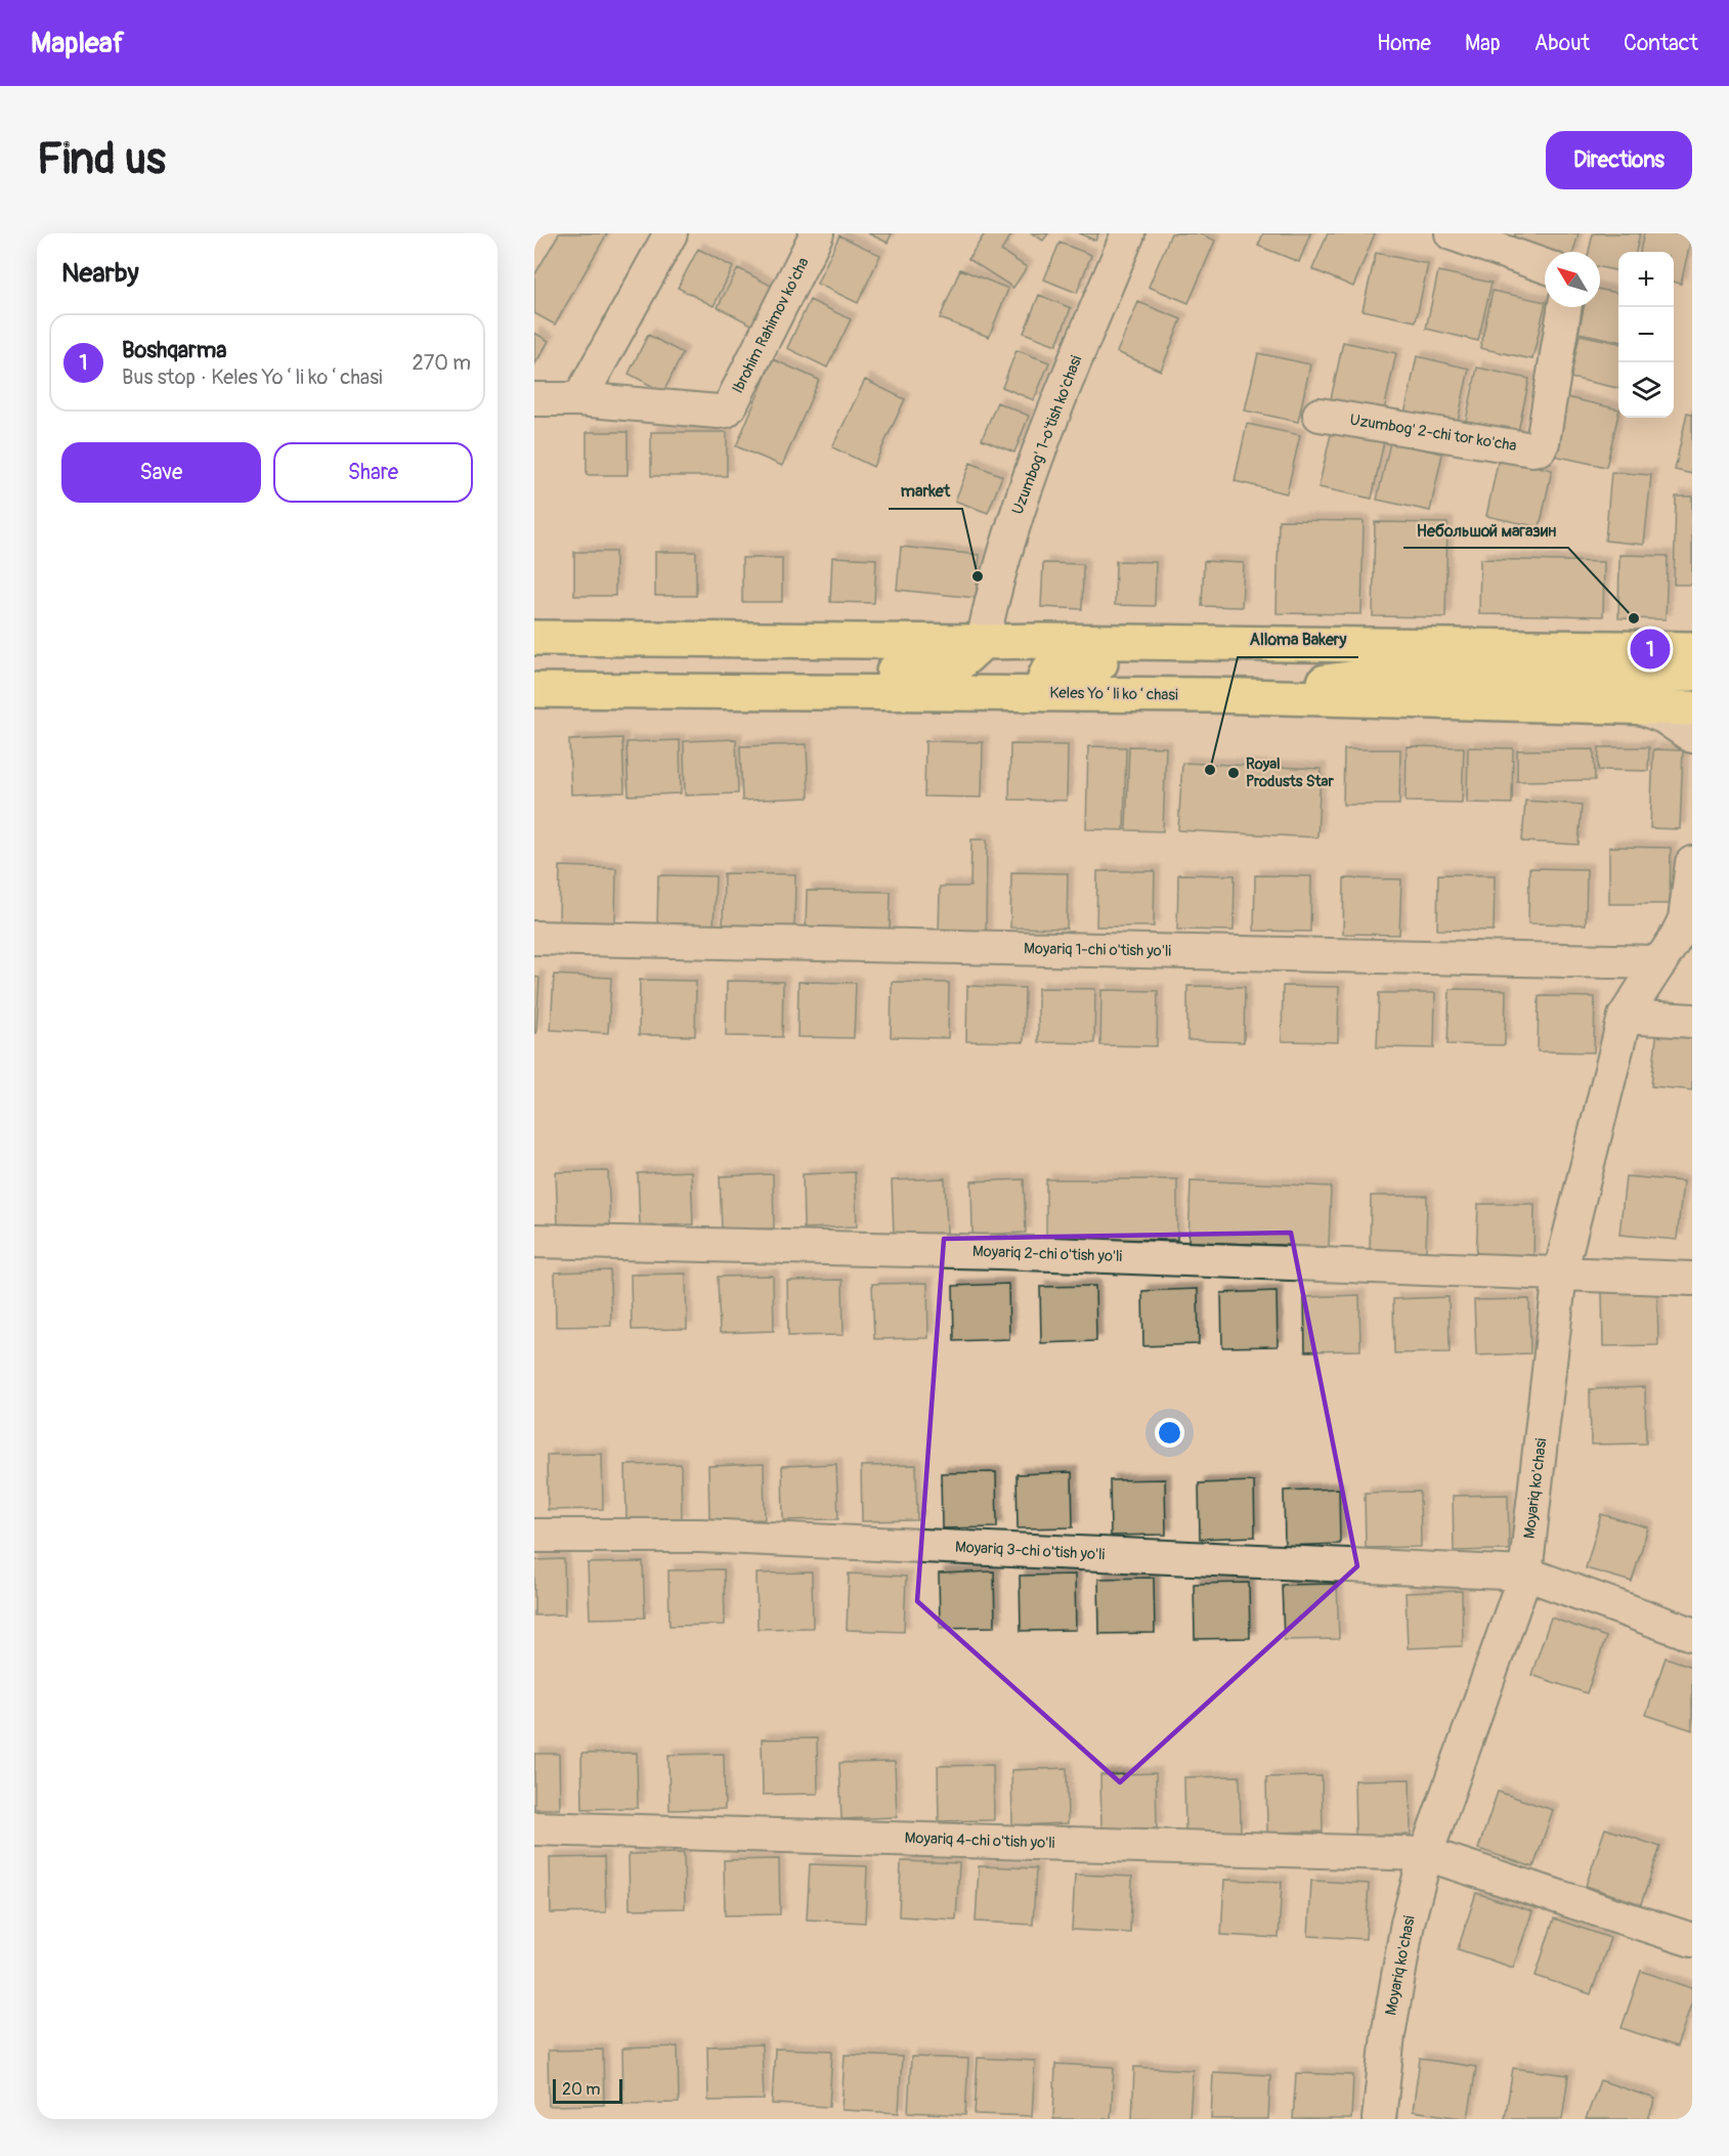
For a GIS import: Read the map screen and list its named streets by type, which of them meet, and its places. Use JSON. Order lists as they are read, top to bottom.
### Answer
{
  "streets": {
    "main road": ["Keles Yoʻli koʻchasi"],
    "street": [
      "Ibrohim Rahimov ko'cha",
      "Uzumbog' 2-chi tor ko'cha",
      "Uzumbog' 1-o'tish ko'chasi",
      "Moyariq 1-chi o'tish yo'li",
      "Moyariq 2-chi o'tish yo'li",
      "Moyariq ko'chasi",
      "Moyariq 3-chi o'tish yo'li",
      "Moyariq 4-chi o'tish yo'li"
    ]
  },
  "crossings": [
    ["Moyariq 1-chi o'tish yo'li", "Moyariq ko'chasi"],
    ["Moyariq 2-chi o'tish yo'li", "Moyariq ko'chasi"],
    ["Moyariq ko'chasi", "Moyariq 3-chi o'tish yo'li"],
    ["Moyariq ko'chasi", "Moyariq 4-chi o'tish yo'li"]
  ],
  "places": [
    "market",
    "Небольшой магазин",
    "Alloma Bakery",
    "Royal Produsts Star"
  ],
  "scale_bar": "20 m",
  "north": "top left",
  "page": {
    "header": "Mapleaf",
    "nav": [
      "Home",
      "Map",
      "About",
      "Contact"
    ],
    "buttons": [
      "Directions",
      ["Save", "Share"]
    ],
    "title": "Find us",
    "heading": "Nearby",
    "map_buttons": ["+", "−"],
    "list": [
      {
        "mark": "1",
        "name": "Boshqarma",
        "note": "Bus stop · Keles Yoʻli koʻchasi",
        "value": "270 m"
      }
    ],
    "pins": "1",
    "scale": "20 m"
  }
}
